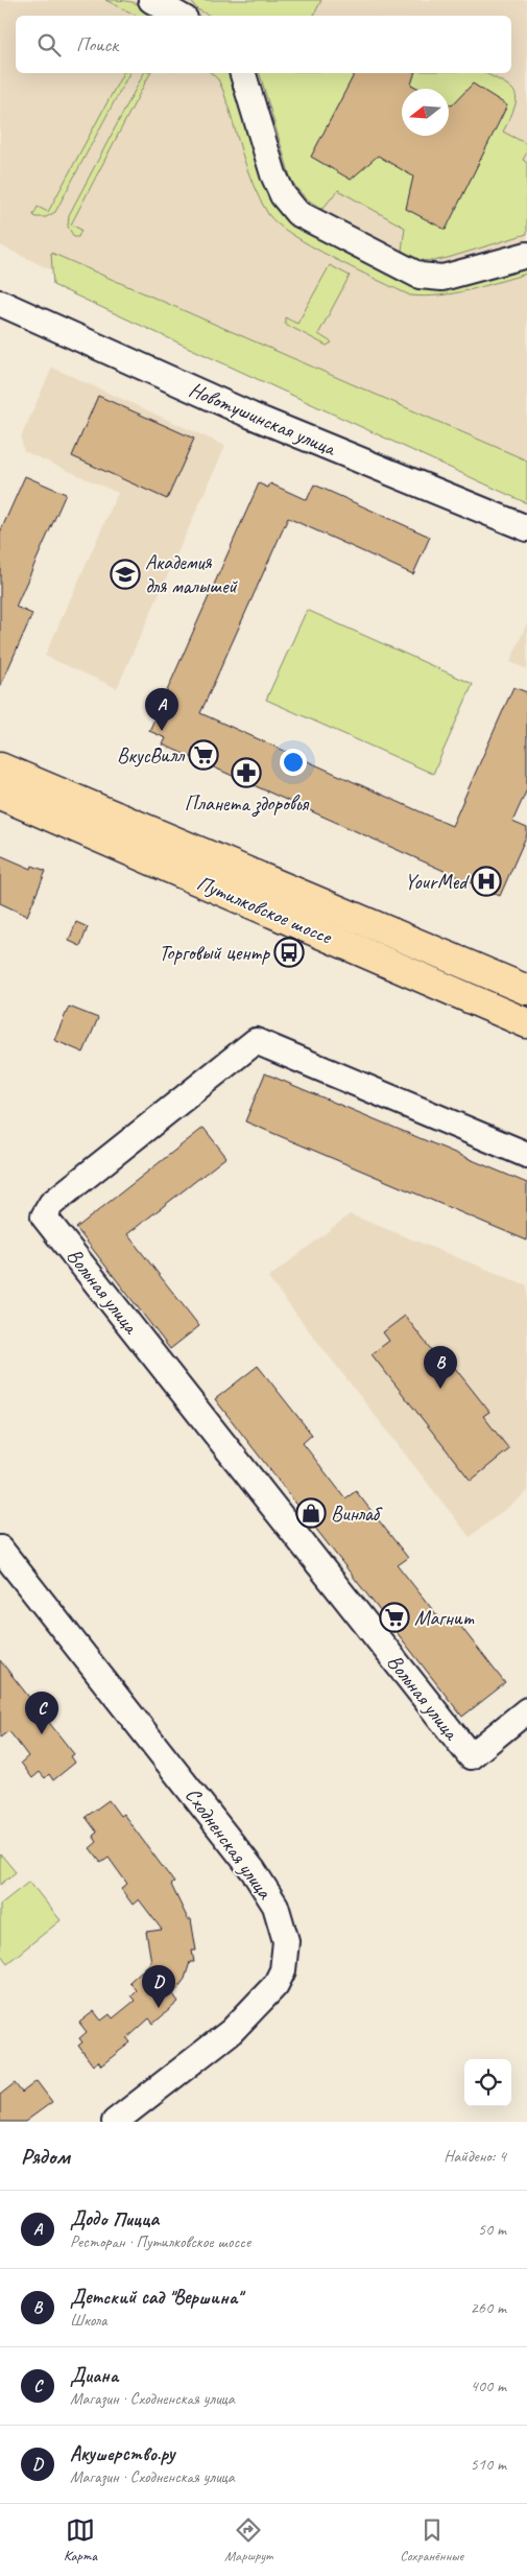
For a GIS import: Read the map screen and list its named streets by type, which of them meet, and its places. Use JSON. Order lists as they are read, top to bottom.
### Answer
{
  "streets": {
    "main road": ["Путилковское шоссе"],
    "street": ["Новотушинская улица", "Вольная улица", "Сходненская улица"]
  },
  "places": {
    "school or university": ["Академия для малышей"],
    "supermarket": ["ВкусВилл", "Магнит"],
    "pharmacy": ["Планета здоровья"],
    "hospital": ["YourMed"],
    "bus stop": ["Торговый центр"],
    "shop": ["Винлаб"]
  },
  "north": "left",
  "page": {
    "search": "Поиск",
    "pins": [
      "A",
      "B",
      "C",
      "D"
    ],
    "heading": ["Рядом", "Найдено: 4"],
    "list": [
      {
        "mark": "A",
        "name": "Додо Пицца",
        "note": "Ресторан · Путилковское шоссе",
        "value": "50 m"
      },
      {
        "mark": "B",
        "name": "Детский сад \"Вершина\"",
        "note": "Школа",
        "value": "260 m"
      },
      {
        "mark": "C",
        "name": "Диана",
        "note": "Магазин · Сходненская улица",
        "value": "400 m"
      },
      {
        "mark": "D",
        "name": "Акушерство.ру",
        "note": "Магазин · Сходненская улица",
        "value": "510 m"
      }
    ],
    "nav": ["Карта", "Маршрут", "Сохранённые"]
  }
}
